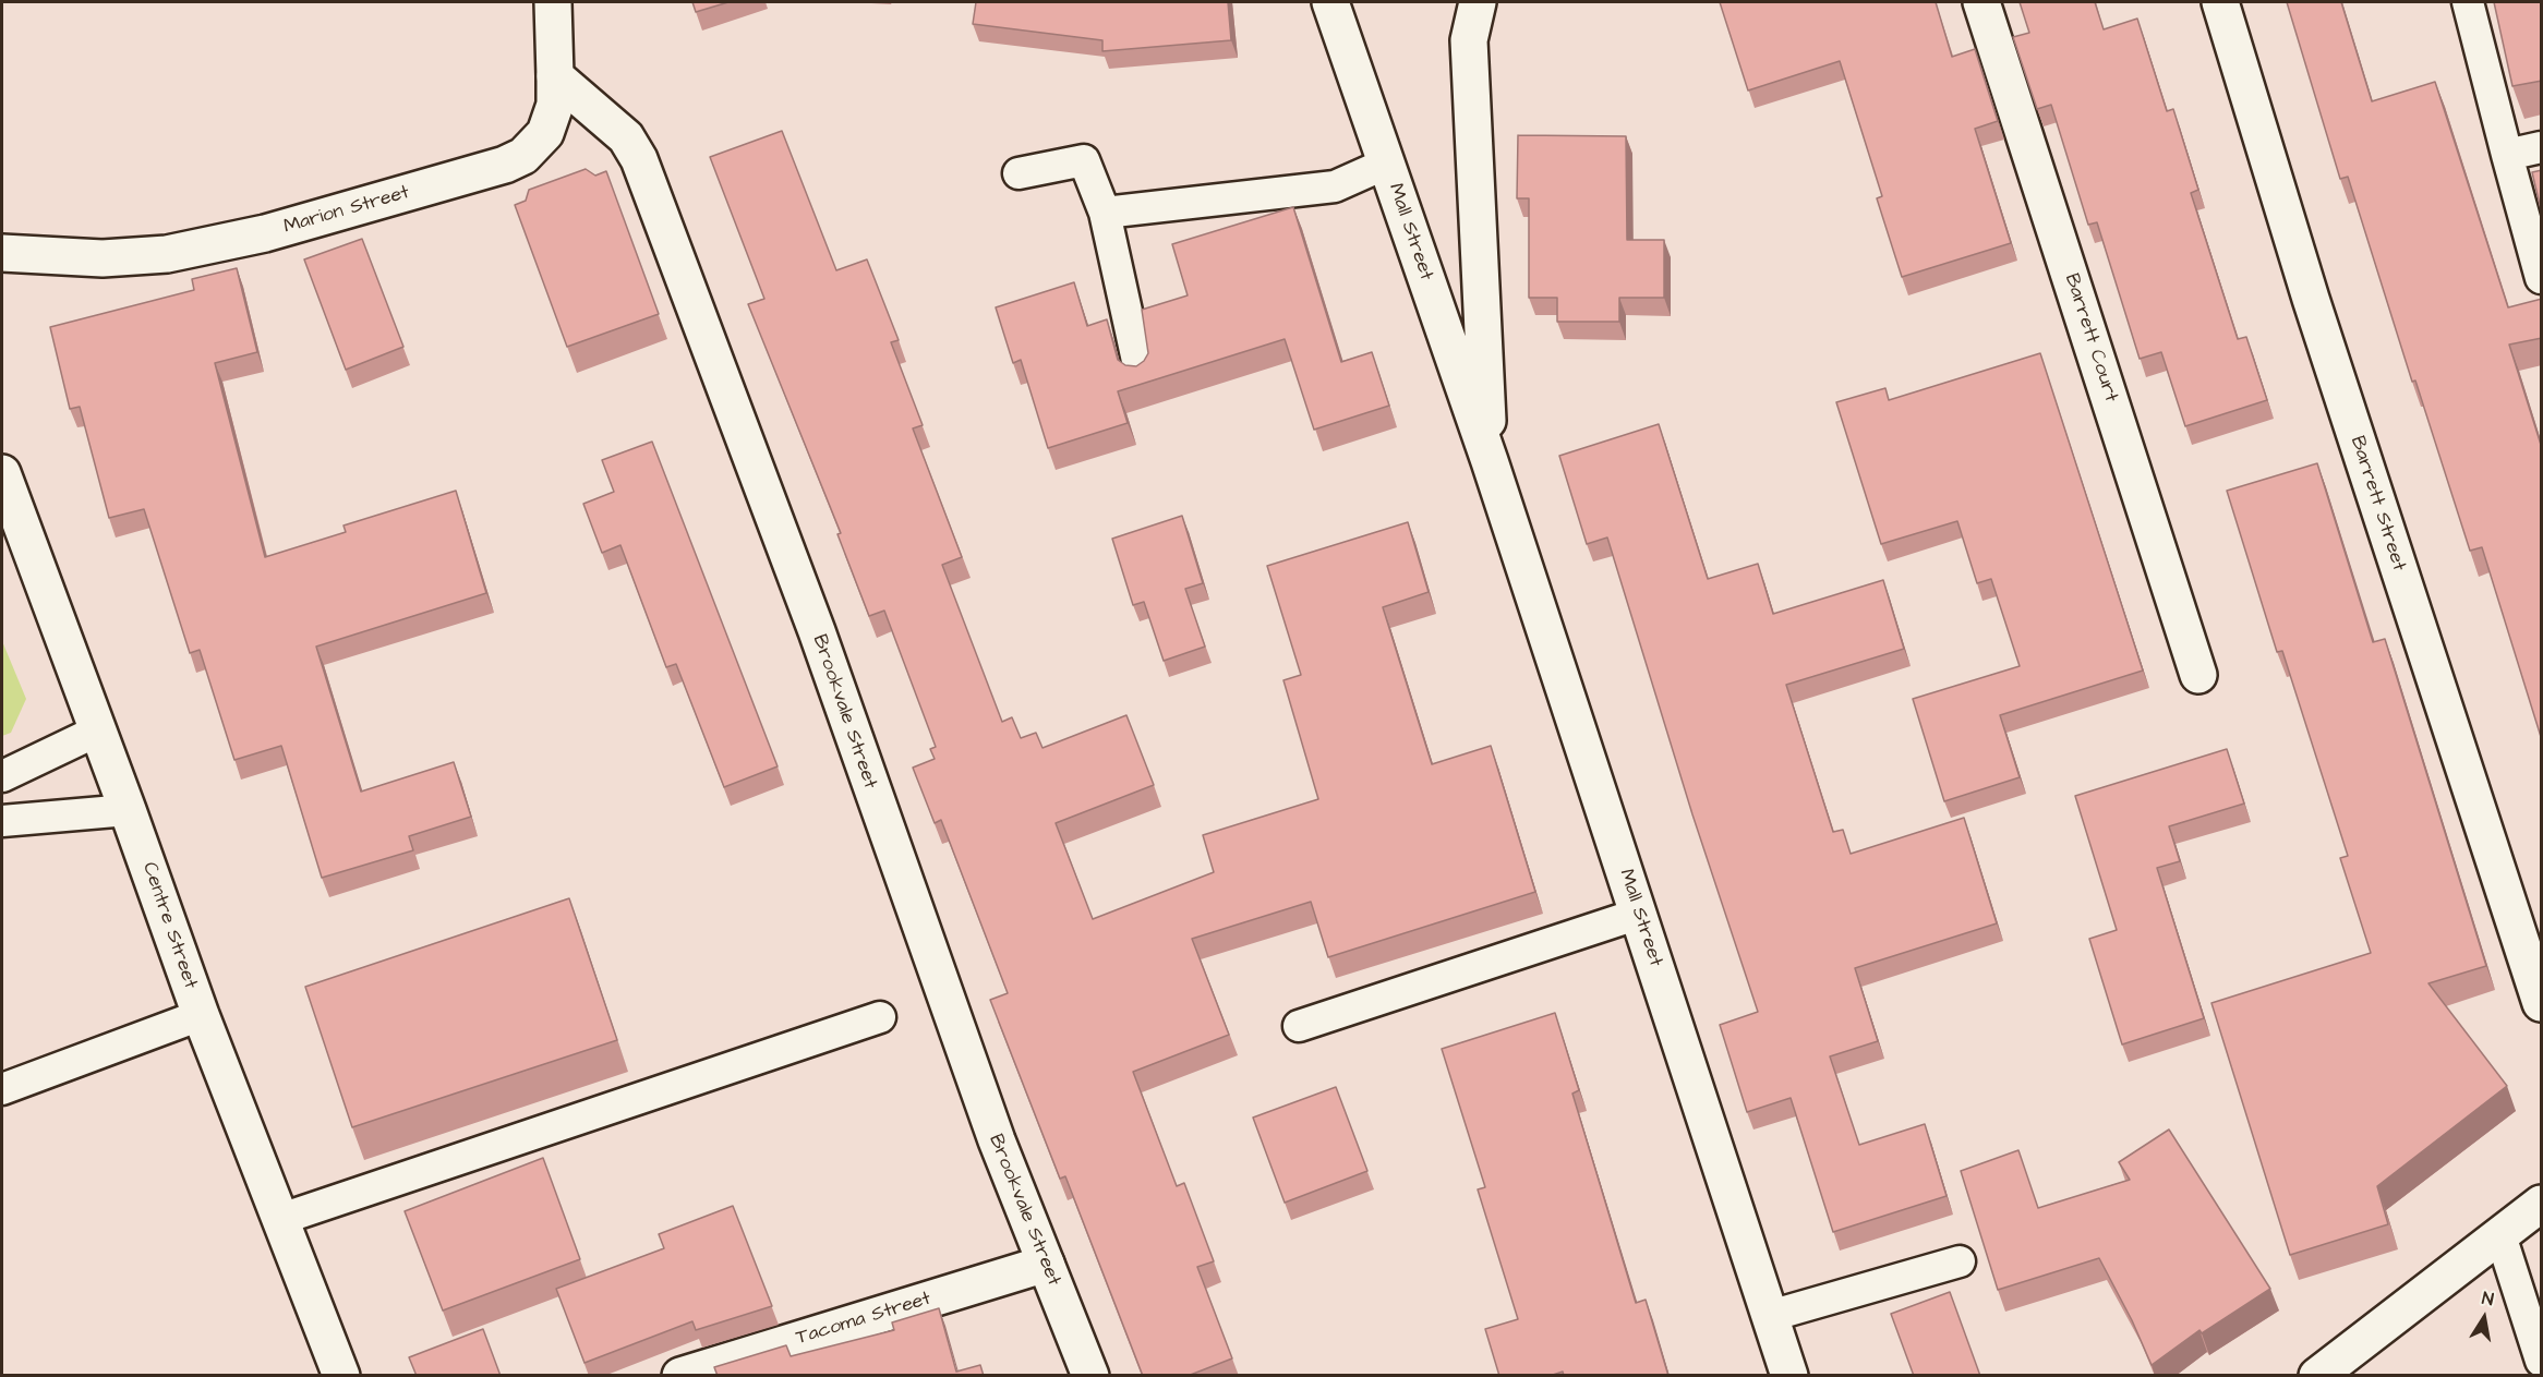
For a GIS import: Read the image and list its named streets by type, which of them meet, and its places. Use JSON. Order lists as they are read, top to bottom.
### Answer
{
  "streets": {
    "street": [
      "Marion Street",
      "Mall Street",
      "Barrett Court",
      "Barrett Street",
      "Brookvale Street",
      "Centre Street",
      "Tacoma Street"
    ]
  },
  "crossings": [
    ["Marion Street", "Brookvale Street"],
    ["Brookvale Street", "Tacoma Street"]
  ],
  "north": "top"
}
